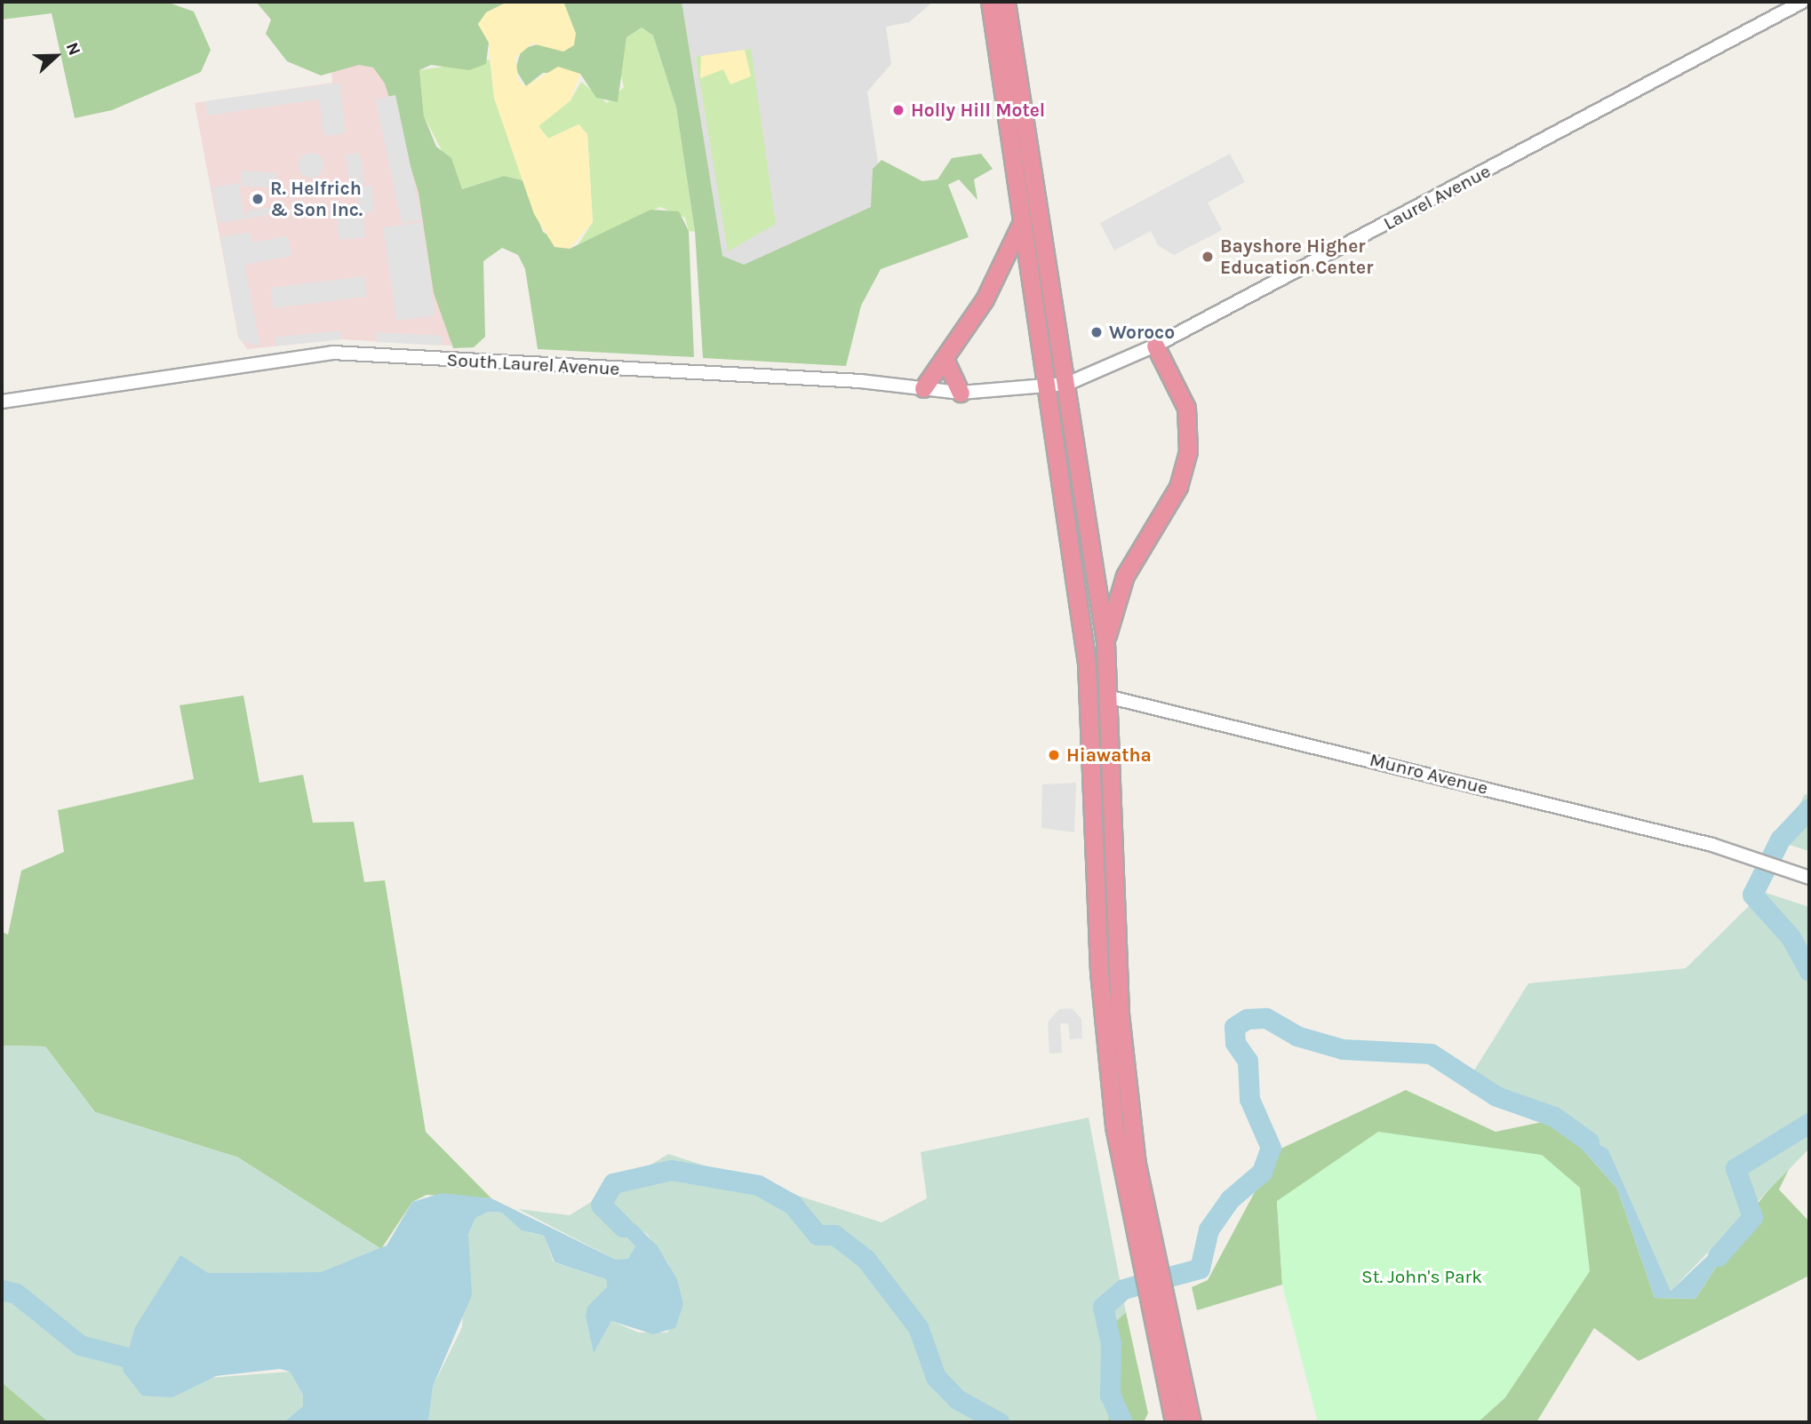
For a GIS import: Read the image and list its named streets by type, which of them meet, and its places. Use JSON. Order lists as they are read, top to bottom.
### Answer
{
  "streets": {
    "street": ["Laurel Avenue", "South Laurel Avenue", "Munro Avenue"]
  },
  "crossings": [
    ["Laurel Avenue", "South Laurel Avenue"]
  ],
  "parks": ["St. John's Park"],
  "places": [
    "Holly Hill Motel",
    "R. Helfrich & Son Inc.",
    "Bayshore Higher Education Center",
    "Woroco",
    "Hiawatha"
  ],
  "north": "right"
}
